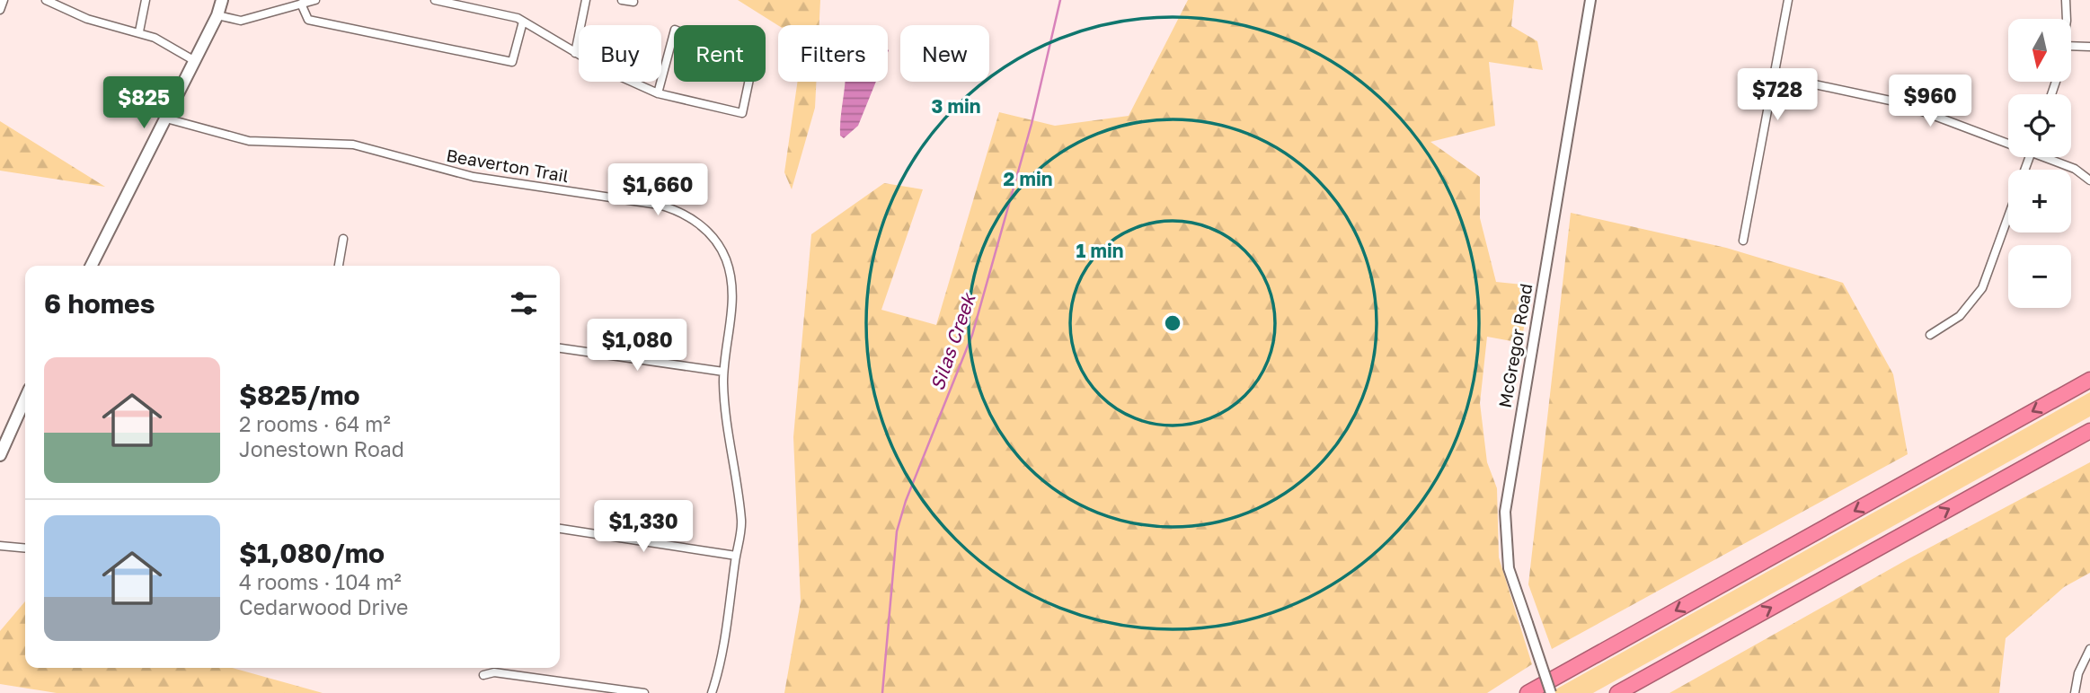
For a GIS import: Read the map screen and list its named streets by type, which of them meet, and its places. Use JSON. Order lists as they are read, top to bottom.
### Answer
{
  "streets": {
    "street": ["Beaverton Trail", "McGregor Road"]
  },
  "water": ["Silas Creek"],
  "north": "bottom",
  "page": {
    "map_buttons": ["+", "−"],
    "chip": [
      "Buy",
      "Rent",
      "Filters",
      "New"
    ],
    "price": [
      "$728",
      "$960",
      "$825",
      "$1,660",
      "$1,080",
      "$1,330"
    ],
    "heading": "6 homes",
    "list": [
      {
        "name": "$825/mo",
        "note": "2 rooms · 64 m² · Jonestown Road"
      },
      {
        "name": "$1,080/mo",
        "note": "4 rooms · 104 m² · Cedarwood Drive"
      }
    ]
  },
  "rings": ["3 min", "2 min", "1 min"]
}
